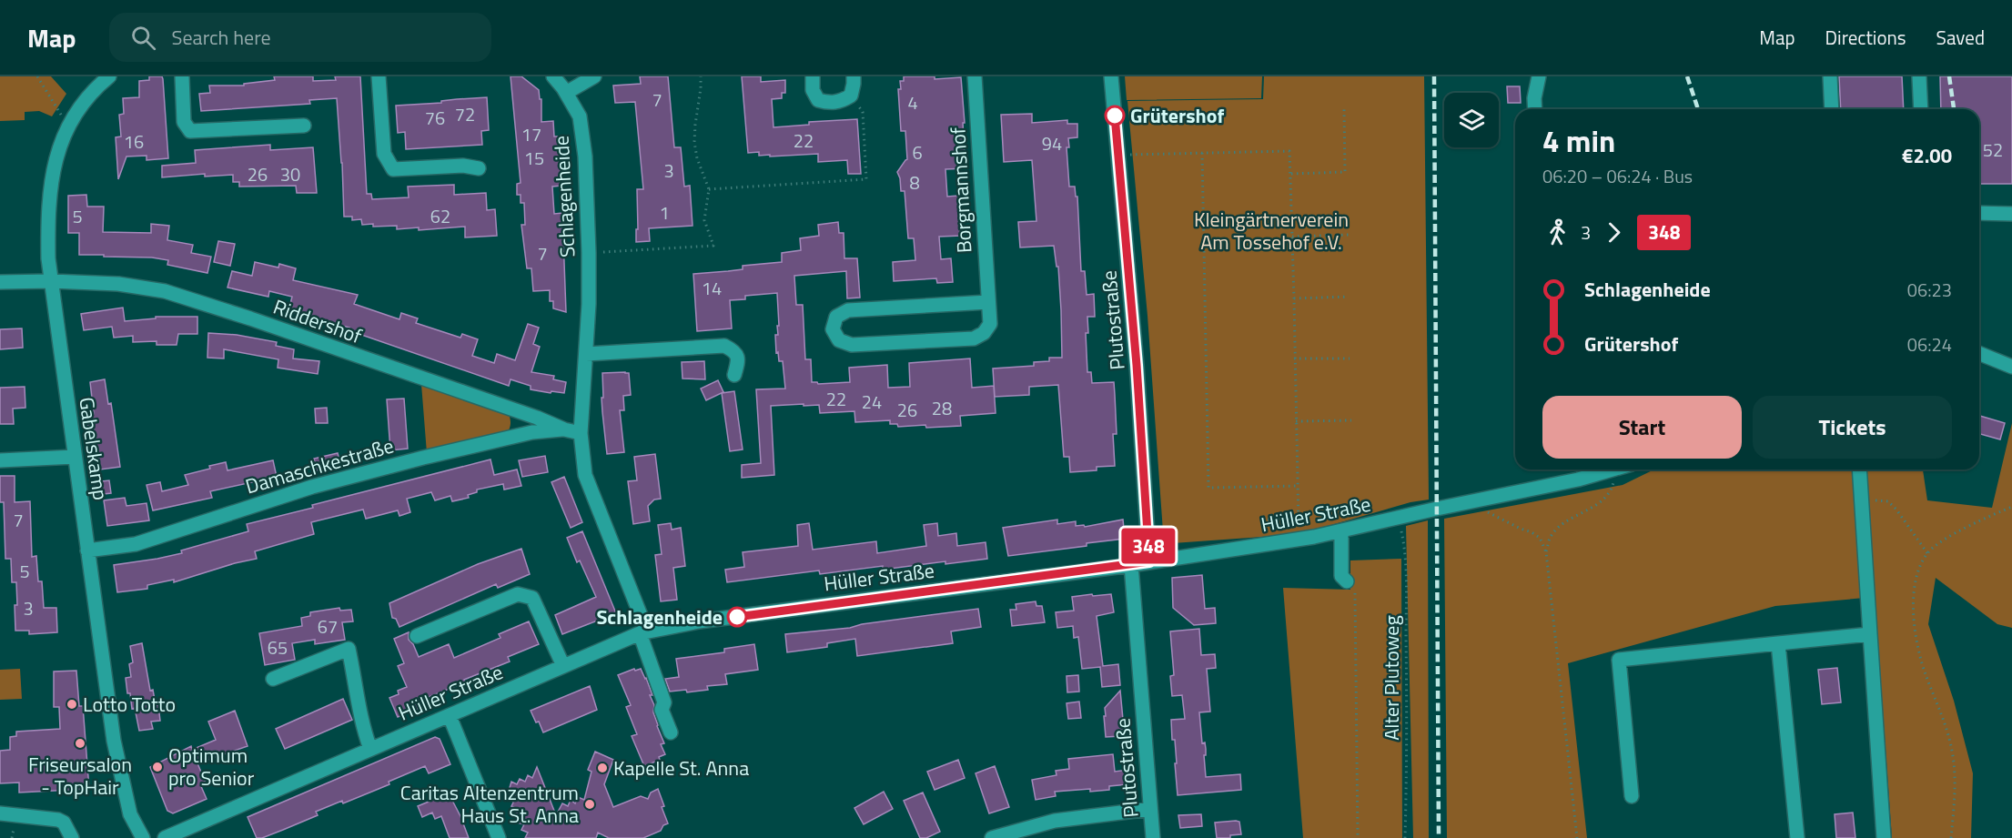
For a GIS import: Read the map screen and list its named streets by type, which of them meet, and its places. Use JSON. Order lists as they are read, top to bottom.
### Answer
{
  "streets": {
    "street": [
      "Borgmannshof",
      "Schlagenheide",
      "Plutostraße",
      "Riddershof",
      "Gabelskamp",
      "Damaschkestraße",
      "Hüller Straße"
    ],
    "path": ["Alter Plutoweg"]
  },
  "crossings": [
    ["Schlagenheide", "Hüller Straße"],
    ["Plutostraße", "Hüller Straße"],
    ["Riddershof", "Gabelskamp"],
    ["Riddershof", "Damaschkestraße"],
    ["Gabelskamp", "Damaschkestraße"],
    ["Hüller Straße", "Alter Plutoweg"]
  ],
  "parks": ["Kleingärtnerverein Am Tossehof e.V."],
  "places": [
    "Grütershof",
    "Schlagenheide",
    "Lotto Totto",
    "Friseursalon - TopHair",
    "Optimum pro Senior",
    "Kapelle St. Anna",
    "Caritas Altenzentrum Haus St. Anna"
  ],
  "lines": ["bus line 348"],
  "house_numbers": [
    "7",
    "4",
    "72",
    "76",
    "17",
    "22",
    "16",
    "94",
    "52",
    "6",
    "15",
    "3",
    "26",
    "30",
    "8",
    "1",
    "5",
    "62",
    "7",
    "14",
    "22",
    "24",
    "28",
    "26",
    "7",
    "5",
    "3",
    "67",
    "65"
  ],
  "page": {
    "header": "Map",
    "search": "Search here",
    "nav": ["Map", "Directions", "Saved"],
    "on_map": "348",
    "heading": ["4 min", "06:20 – 06:24 · Bus", "€2.00"],
    "legs": ["3", "348"],
    "list": [
      {
        "name": "Schlagenheide",
        "value": "06:23"
      },
      {
        "name": "Grütershof",
        "value": "06:24"
      }
    ],
    "buttons": ["Start", "Tickets"]
  }
}
